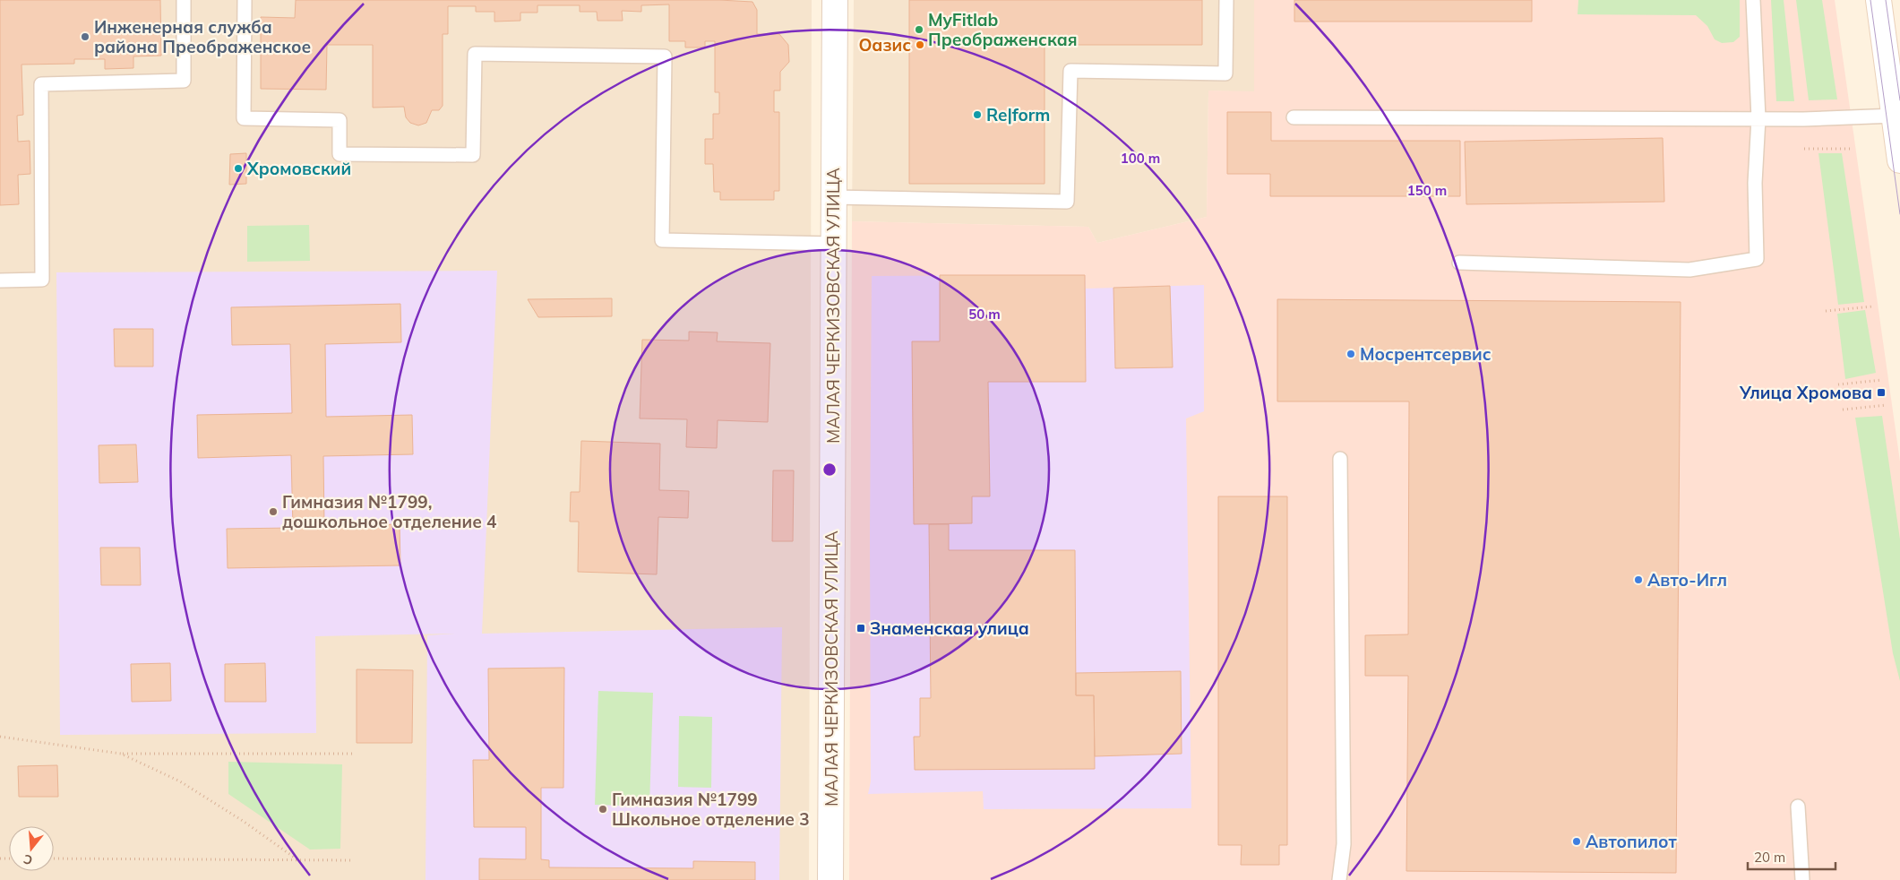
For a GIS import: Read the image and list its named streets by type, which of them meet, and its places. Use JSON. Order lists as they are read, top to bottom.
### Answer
{
  "streets": {
    "street": ["МАЛАЯ ЧЕРКИЗОВСКАЯ УЛИЦА"]
  },
  "places": {
    "other": [
      "MyFitlab Преображенская",
      "Инженерная служба района Преображенское",
      "Оазис",
      "Re|form",
      "Хромовский",
      "Мосрентсервис",
      "Гимназия №1799, дошкольное отделение 4",
      "Авто-Игл",
      "Гимназия №1799 Школьное отделение 3",
      "Автопилот"
    ],
    "transit": ["Улица Хромова", "Знаменская улица"]
  },
  "scale_bar": "20 m",
  "north": "bottom",
  "rings": ["100 m", "150 m", "50 m"]
}
